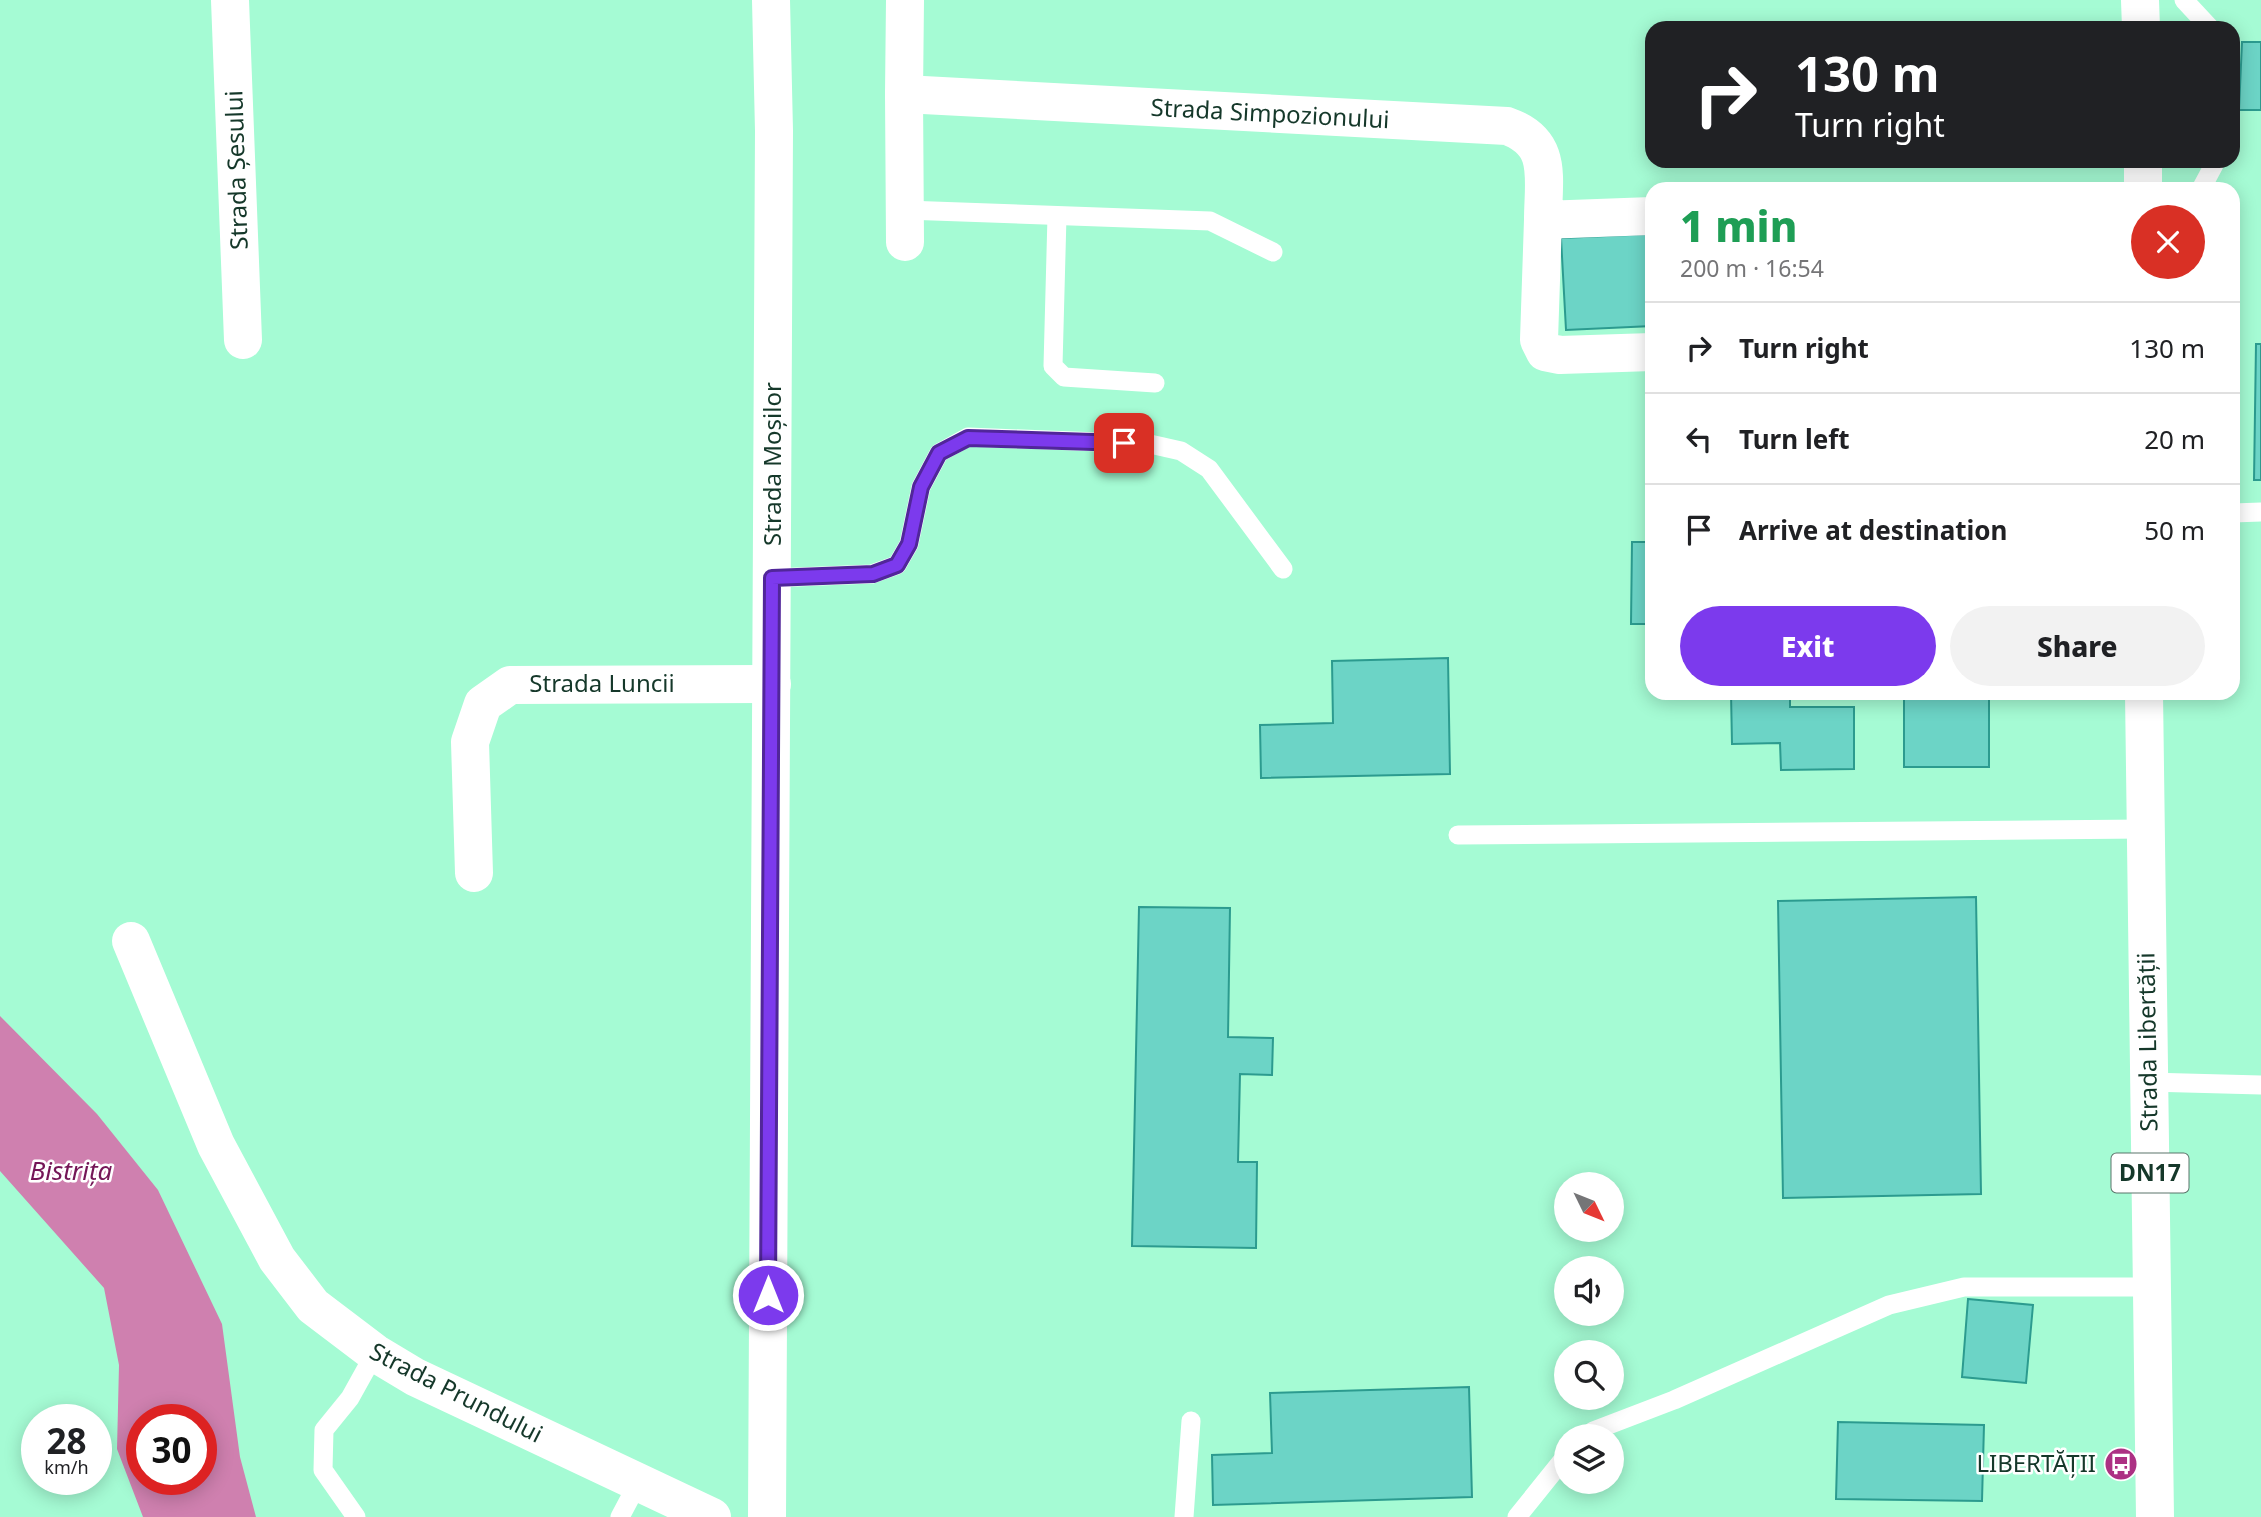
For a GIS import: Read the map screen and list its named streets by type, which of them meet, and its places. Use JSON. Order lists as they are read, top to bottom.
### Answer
{
  "streets": {
    "street": [
      "Strada Simpozionului",
      "Strada Șesului",
      "Strada Moșilor",
      "Strada Luncii",
      "Strada Libertății",
      "DN17",
      "Strada Prundului"
    ]
  },
  "crossings": [
    ["Strada Moșilor", "Strada Luncii"]
  ],
  "water": ["Bistrița"],
  "places": {
    "bus stop": ["LIBERTĂȚII"]
  },
  "north": "bottom right",
  "page": {
    "turn": ["130 m", "Turn right"],
    "heading": ["1 min", "200 m · 16:54"],
    "list": [
      {
        "name": "Turn right",
        "value": "130 m"
      },
      {
        "name": "Turn left",
        "value": "20 m"
      },
      {
        "name": "Arrive at destination",
        "value": "50 m"
      }
    ],
    "buttons": ["Exit", "Share"],
    "speed": "28 km/h",
    "limit": "30"
  }
}
